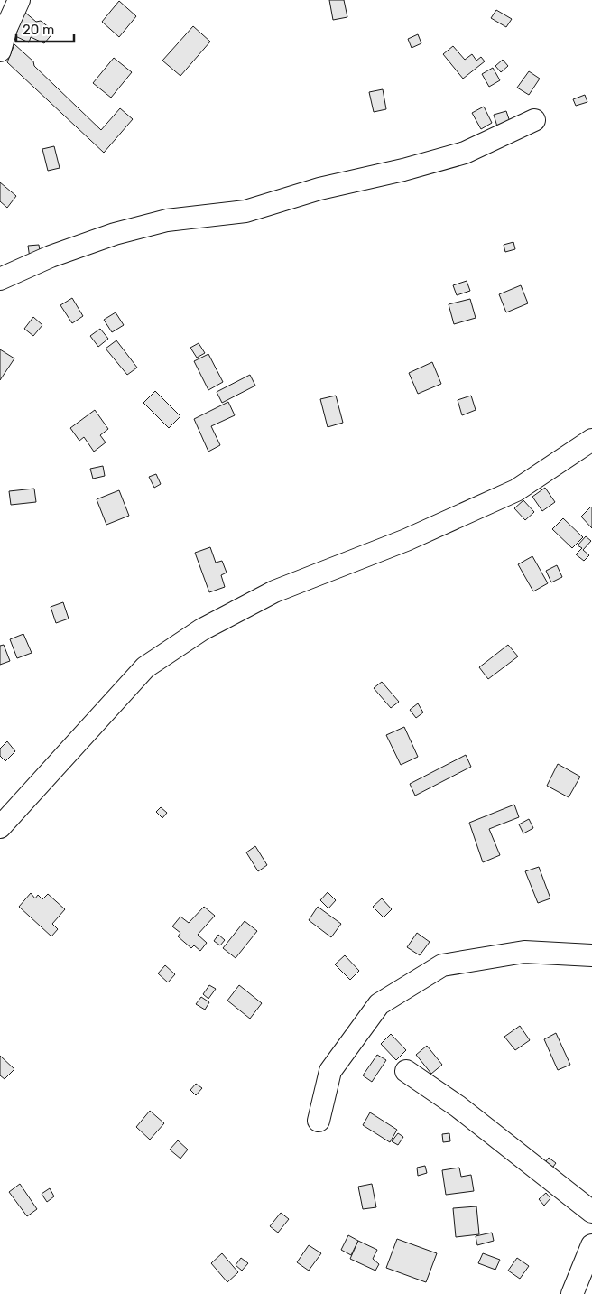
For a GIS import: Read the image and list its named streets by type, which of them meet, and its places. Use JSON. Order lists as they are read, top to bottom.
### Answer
{
  "scale_bar": "20 m"
}
